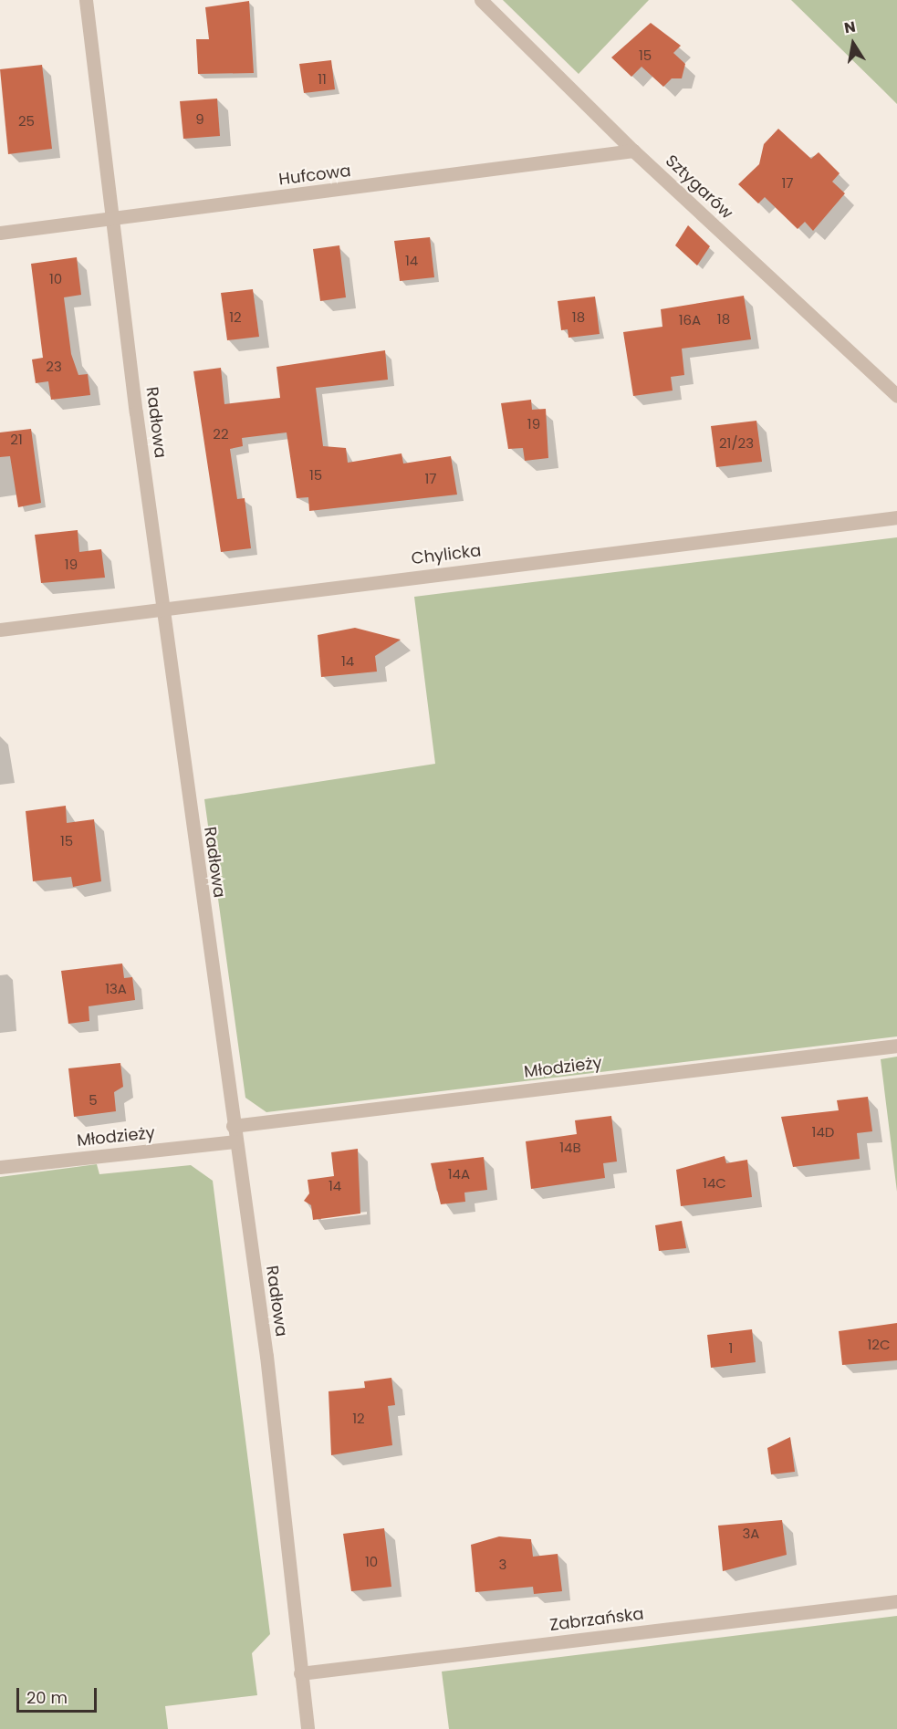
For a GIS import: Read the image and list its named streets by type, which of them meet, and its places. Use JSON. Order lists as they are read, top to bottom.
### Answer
{
  "streets": {
    "street": [
      "Hufcowa",
      "Sztygarów",
      "Radłowa",
      "Chylicka",
      "Młodzieży",
      "Zabrzańska"
    ]
  },
  "crossings": [
    ["Hufcowa", "Sztygarów"],
    ["Hufcowa", "Radłowa"],
    ["Radłowa", "Chylicka"],
    ["Radłowa", "Młodzieży"],
    ["Radłowa", "Zabrzańska"]
  ],
  "house_numbers": [
    "15",
    "11",
    "9",
    "25",
    "17",
    "14",
    "10",
    "12",
    "18",
    "18",
    "16A",
    "23",
    "19",
    "22",
    "21",
    "21/23",
    "15",
    "17",
    "19",
    "14",
    "15",
    "13A",
    "5",
    "14D",
    "14B",
    "14A",
    "14C",
    "14",
    "12C",
    "1",
    "12",
    "3A",
    "10",
    "3"
  ],
  "scale_bar": "20 m",
  "north": "top"
}
